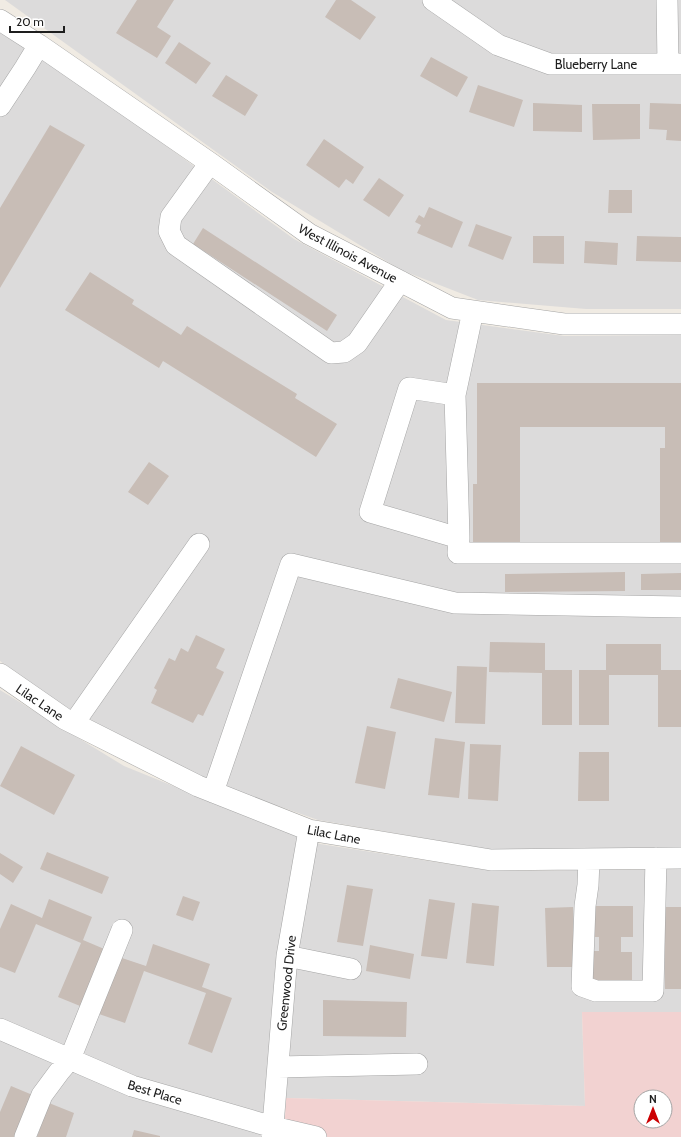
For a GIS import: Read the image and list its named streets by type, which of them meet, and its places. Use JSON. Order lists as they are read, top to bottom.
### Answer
{
  "streets": {
    "street": [
      "Blueberry Lane",
      "West Illinois Avenue",
      "Lilac Lane",
      "Greenwood Drive",
      "Best Place"
    ]
  },
  "crossings": [
    ["Lilac Lane", "Greenwood Drive"],
    ["Greenwood Drive", "Best Place"]
  ],
  "scale_bar": "20 m",
  "north": "top"
}
